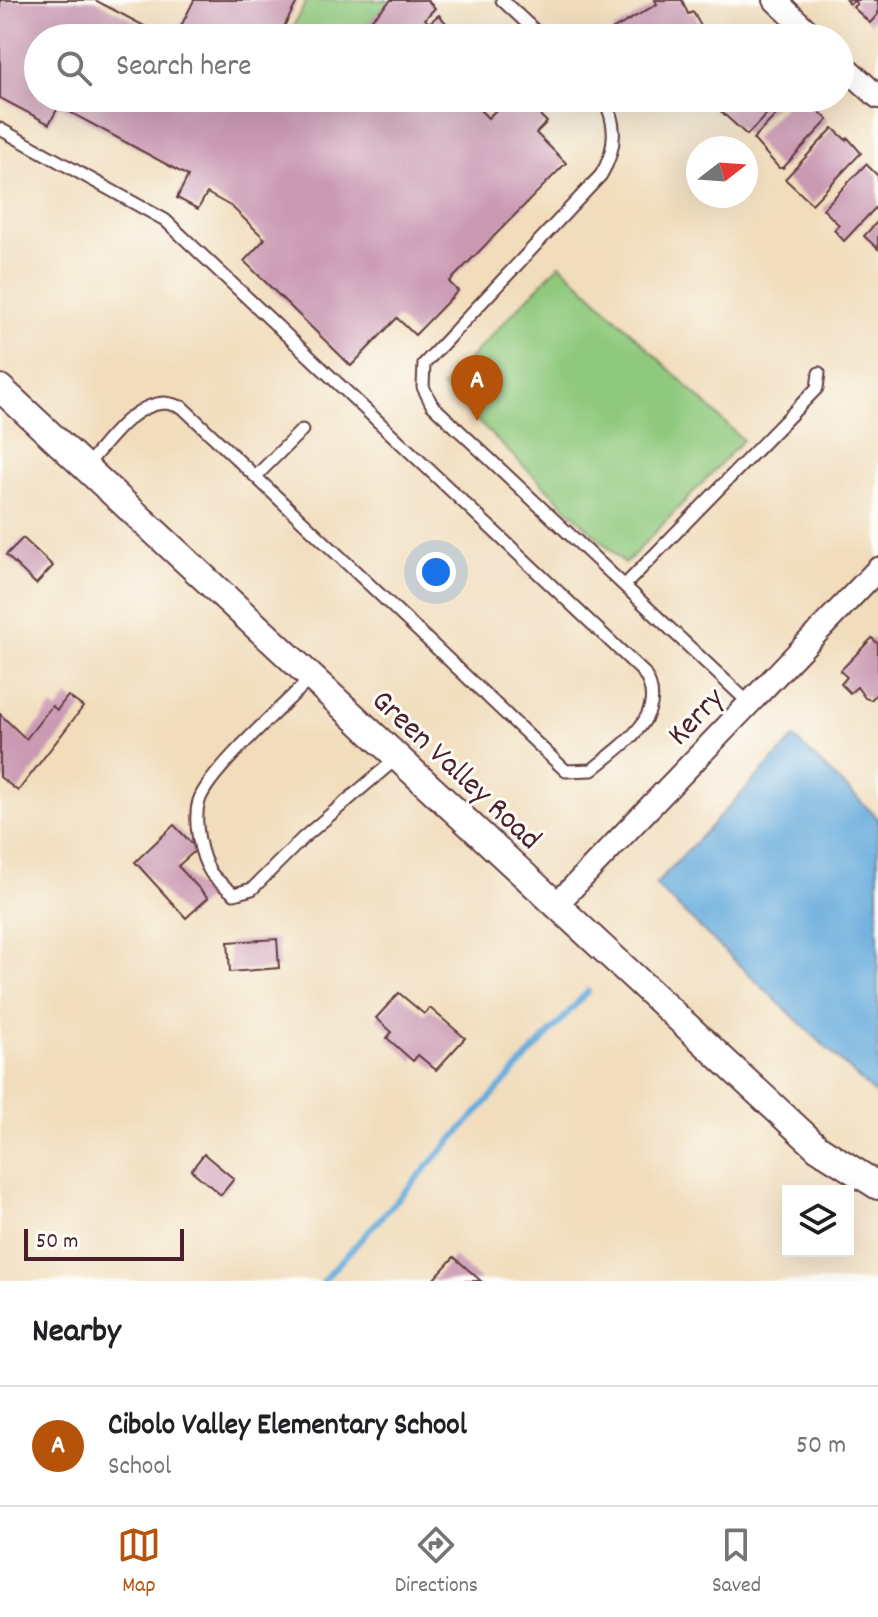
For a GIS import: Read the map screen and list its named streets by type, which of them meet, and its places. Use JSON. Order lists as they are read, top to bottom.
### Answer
{
  "streets": {
    "street": ["Kerry", "Green Valley Road"]
  },
  "crossings": [
    ["Kerry", "Green Valley Road"]
  ],
  "scale_bar": "50 m",
  "north": "right",
  "page": {
    "search": "Search here",
    "pins": "A",
    "scale": "50 m",
    "heading": "Nearby",
    "list": [
      {
        "mark": "A",
        "name": "Cibolo Valley Elementary School",
        "note": "School",
        "value": "50 m"
      }
    ],
    "nav": ["Map", "Directions", "Saved"]
  }
}
